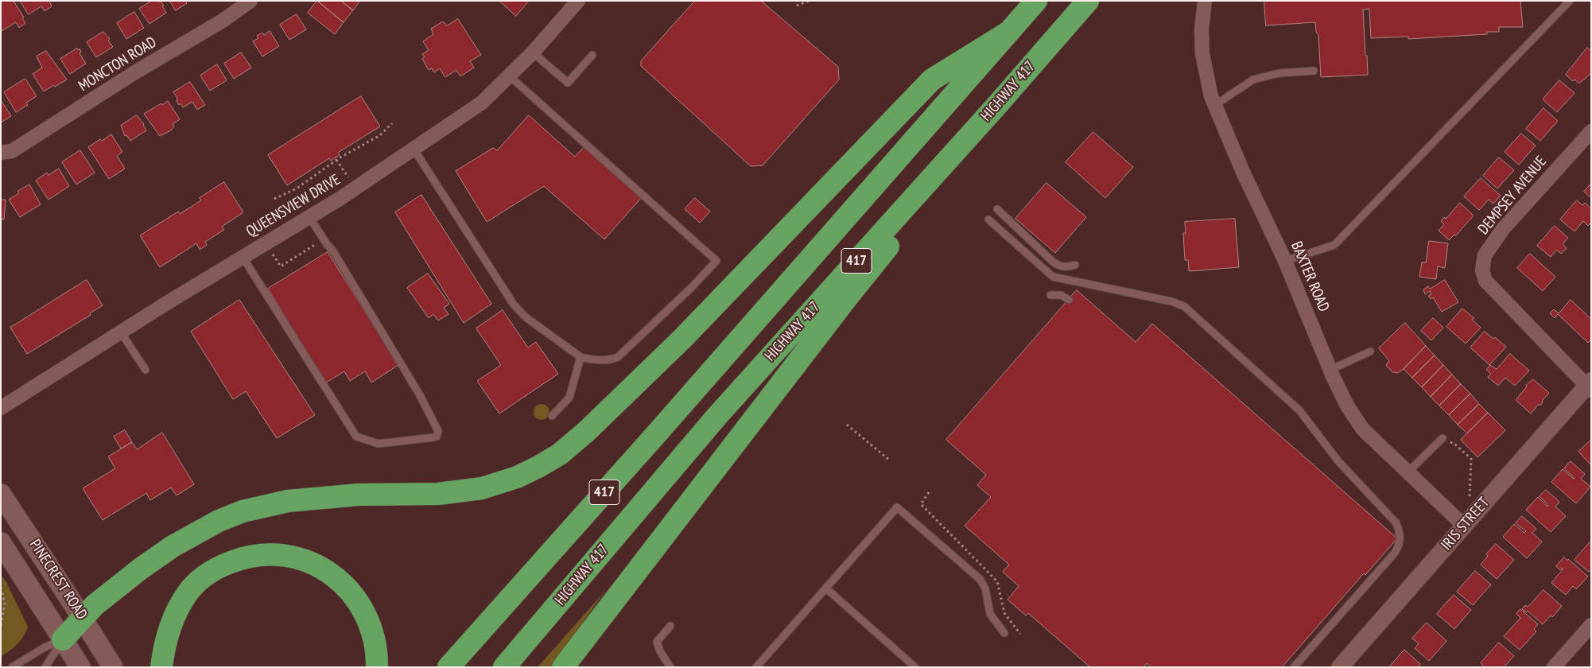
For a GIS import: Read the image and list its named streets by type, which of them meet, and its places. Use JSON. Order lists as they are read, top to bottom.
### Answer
{
  "streets": {
    "highway": ["HIGHWAY 417", "417"],
    "main road": ["PINECREST ROAD"],
    "street": [
      "MONCTON ROAD",
      "DEMPSEY AVENUE",
      "QUEENSVIEW DRIVE",
      "BAXTER ROAD",
      "IRIS STREET"
    ]
  },
  "crossings": [
    ["DEMPSEY AVENUE", "IRIS STREET"],
    ["BAXTER ROAD", "IRIS STREET"]
  ]
}
